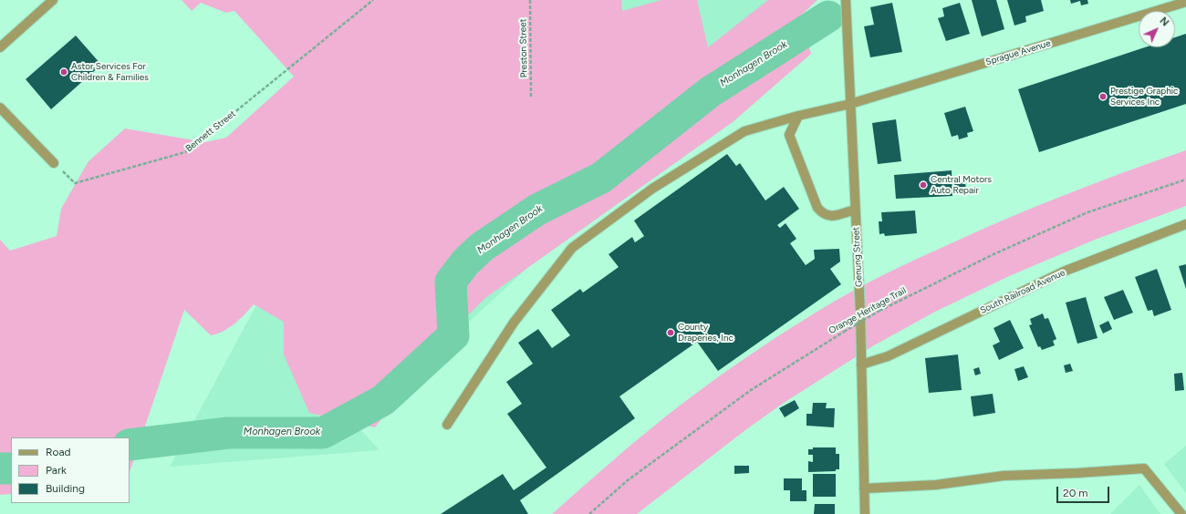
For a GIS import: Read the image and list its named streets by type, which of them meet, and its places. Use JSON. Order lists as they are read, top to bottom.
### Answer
{
  "streets": {
    "street": ["Sprague Avenue", "Genung Street", "South Railroad Avenue"],
    "path": ["Preston Street", "Bennett Street", "Orange Heritage Trail"]
  },
  "crossings": [
    ["Sprague Avenue", "Genung Street"],
    ["Genung Street", "South Railroad Avenue"]
  ],
  "water": ["Monhagen Brook"],
  "places": [
    "Astor Services For Children & Families",
    "Prestige Graphic Services Inc",
    "Central Motors Auto Repair",
    "County Draperies, Inc"
  ],
  "legend": ["Road", "Park", "Building"],
  "scale_bar": "20 m",
  "north": "top right"
}
